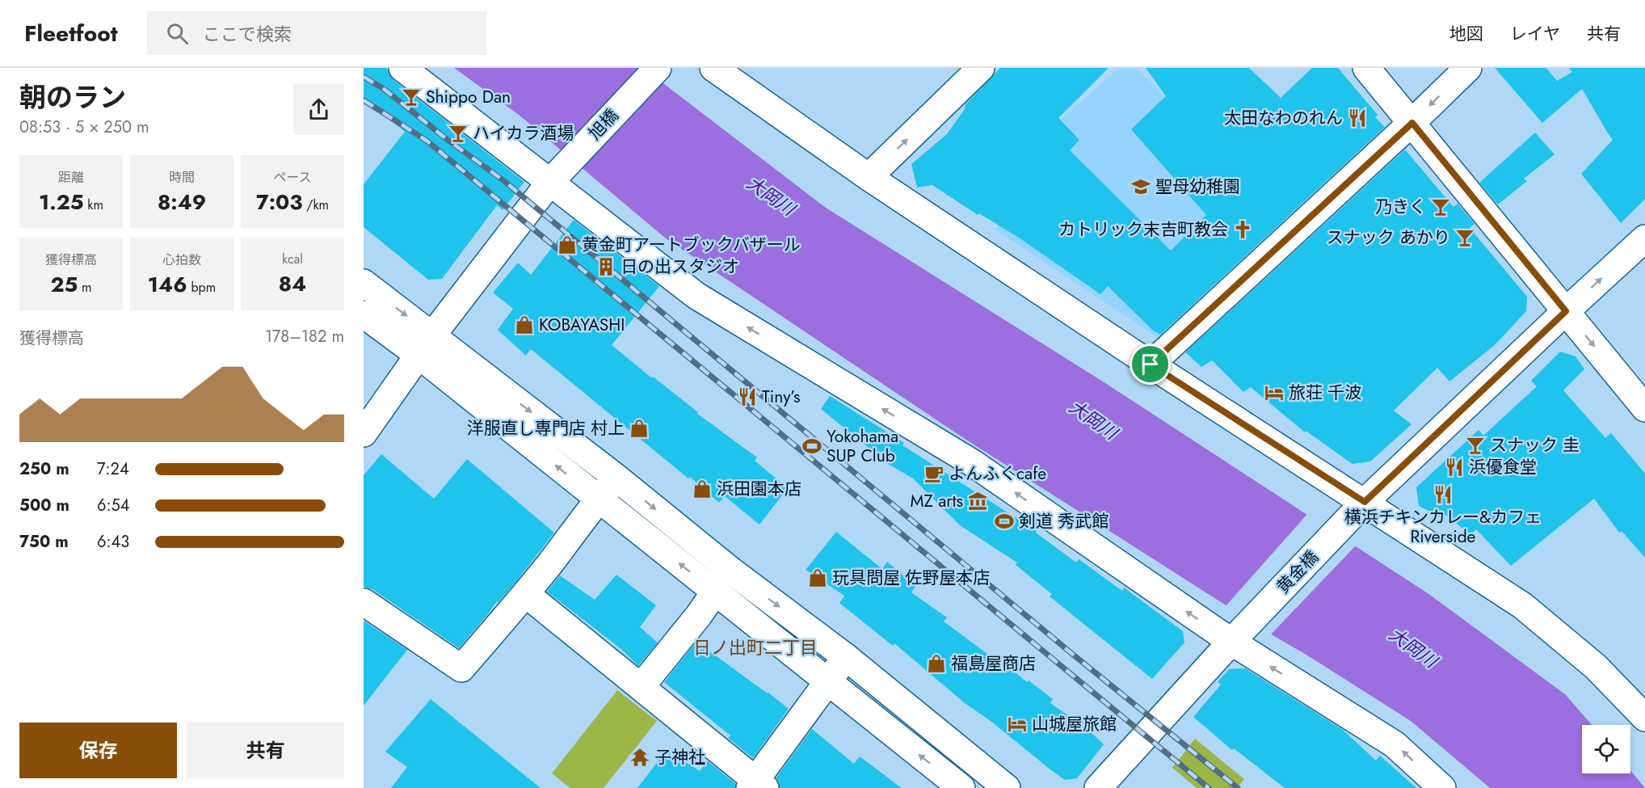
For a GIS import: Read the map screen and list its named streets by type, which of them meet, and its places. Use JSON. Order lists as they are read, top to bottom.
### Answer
{
  "streets": {
    "street": ["旭橋", "黄金橋"]
  },
  "districts": ["日ノ出町二丁目"],
  "water": ["大岡川"],
  "places": {
    "bar": [
      "Shippo Dan",
      "ハイカラ酒場",
      "乃きく",
      "スナック あかり",
      "スナック 圭"
    ],
    "restaurant": [
      "太田なわのれん",
      "Tiny’s",
      "浜優食堂",
      "横浜チキンカレー&カフェ Riverside"
    ],
    "school or university": ["聖母幼稚園"],
    "church": ["カトリック末吉町教会"],
    "shop": [
      "黄金町アートブックバザール",
      "KOBAYASHI",
      "洋服直し専門店 村上",
      "浜田園本店",
      "玩具問屋 佐野屋本店",
      "福島屋商店"
    ],
    "building": ["日の出スタジオ"],
    "hotel": ["旅荘 千波", "山城屋旅館"],
    "sports": ["Yokohama SUP Club", "剣道 秀武館"],
    "cafe": ["よんふくcafe"],
    "museum": ["MZ arts"],
    "temple": ["子神社"]
  },
  "page": {
    "header": "Fleetfoot",
    "search": "ここで検索",
    "nav": ["地図", "レイヤ", "共有"],
    "heading": ["朝のラン", "08:53 · 5 × 250 m"],
    "stats": [
      ["距離", "1.25 km"],
      ["時間", "8:49"],
      ["ペース", "7:03 /km"],
      ["獲得標高", "25 m"],
      ["心拍数", "146 bpm"],
      ["kcal", "84"]
    ],
    "chart": ["獲得標高", "178–182 m"],
    "list": [
      {
        "name": "250 m",
        "note": "7:24"
      },
      {
        "name": "500 m",
        "note": "6:54"
      },
      {
        "name": "750 m",
        "note": "6:43"
      }
    ],
    "buttons": ["保存", "共有"]
  }
}
